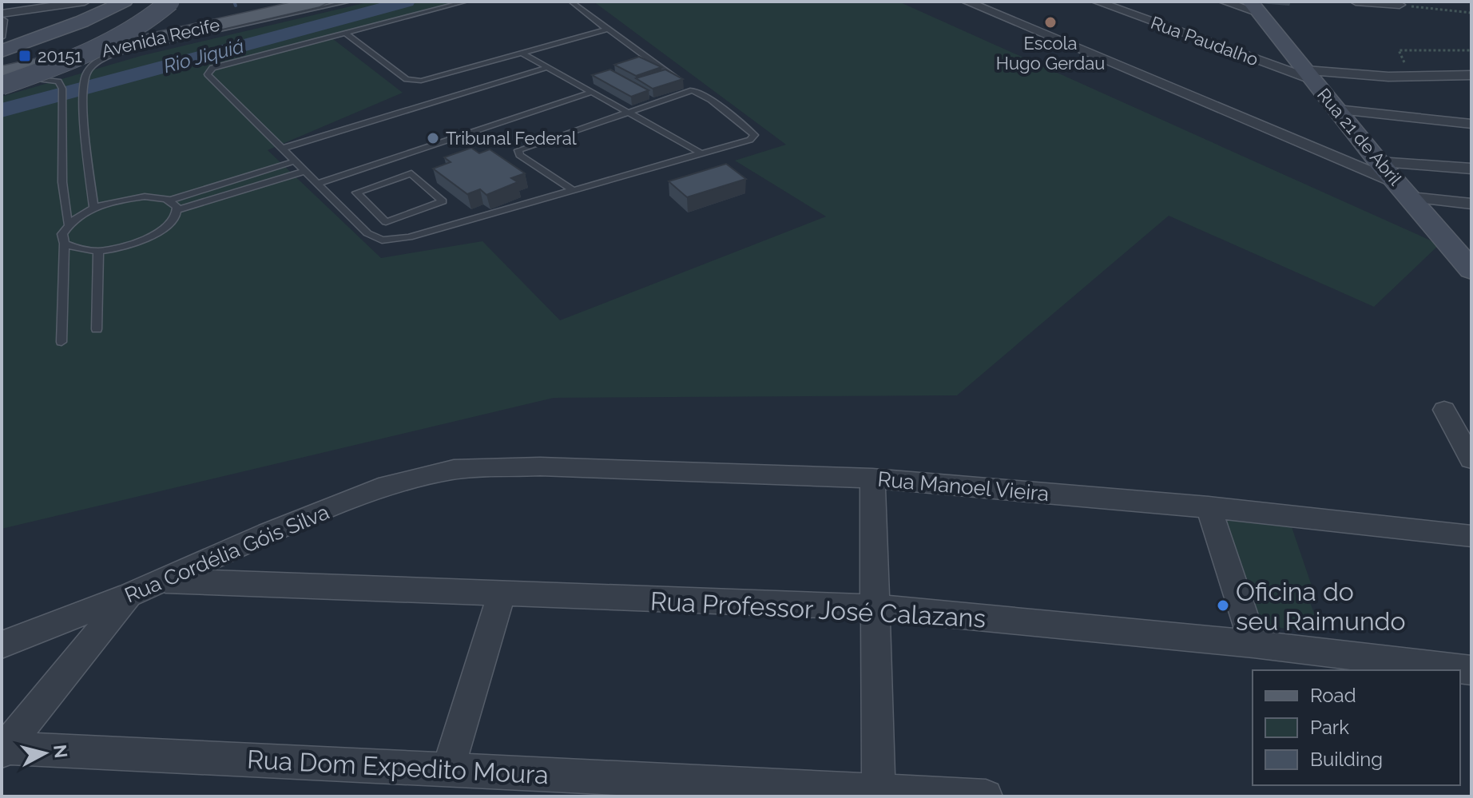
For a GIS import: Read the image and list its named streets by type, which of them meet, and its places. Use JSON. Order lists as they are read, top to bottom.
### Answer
{
  "streets": {
    "main road": ["Avenida Recife"],
    "street": [
      "Rua Paudalho",
      "Rua 21 de Abril",
      "Rua Manoel Vieira",
      "Rua Cordélia Góis Silva",
      "Rua Professor José Calazans",
      "Rua Dom Expedito Moura"
    ]
  },
  "crossings": [
    ["Rua Paudalho", "Rua 21 de Abril"],
    ["Rua Manoel Vieira", "Rua Cordélia Góis Silva"],
    ["Rua Cordélia Góis Silva", "Rua Professor José Calazans"]
  ],
  "water": ["Rio Jiquiá"],
  "places": {
    "other": ["Escola Hugo Gerdau", "Tribunal Federal", "Oficina do seu Raimundo"],
    "transit": ["20151"]
  },
  "legend": ["Road", "Park", "Building"],
  "north": "right"
}
